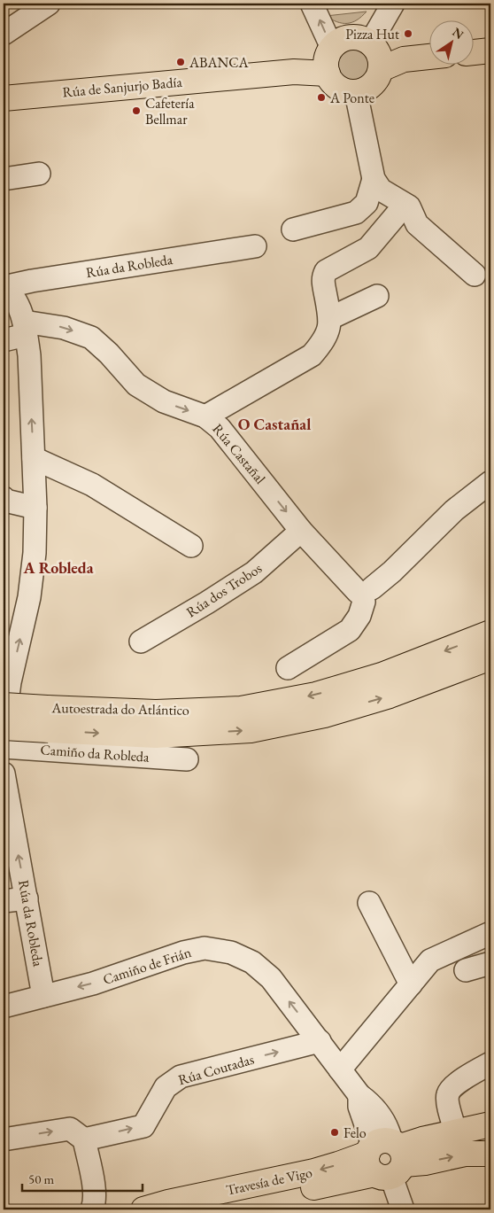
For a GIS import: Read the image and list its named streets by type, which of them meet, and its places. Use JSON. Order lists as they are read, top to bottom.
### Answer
{
  "streets": {
    "main road": ["Rúa de Sanjurjo Badía", "Autoestrada do Atlántico", "Travesía de Vigo"],
    "street": [
      "Rúa da Robleda",
      "Rúa Castañal",
      "Rúa dos Trobos",
      "Camiño da Robleda",
      "Camiño de Frián",
      "Rúa Coutadas"
    ]
  },
  "crossings": [
    ["Rúa da Robleda", "Rúa Castañal"],
    ["Rúa da Robleda", "Camiño de Frián"],
    ["Rúa Castañal", "Rúa dos Trobos"],
    ["Camiño de Frián", "Rúa Coutadas"],
    ["Camiño de Frián", "Travesía de Vigo"]
  ],
  "one_way": ["Rúa da Robleda", "Camiño de Frián", "Rúa Coutadas"],
  "districts": ["O Castañal", "A Robleda"],
  "places": [
    "Pizza Hut",
    "ABANCA",
    "A Ponte",
    "Cafetería Bellmar",
    "Felo"
  ],
  "scale_bar": "50 m",
  "north": "top right"
}
